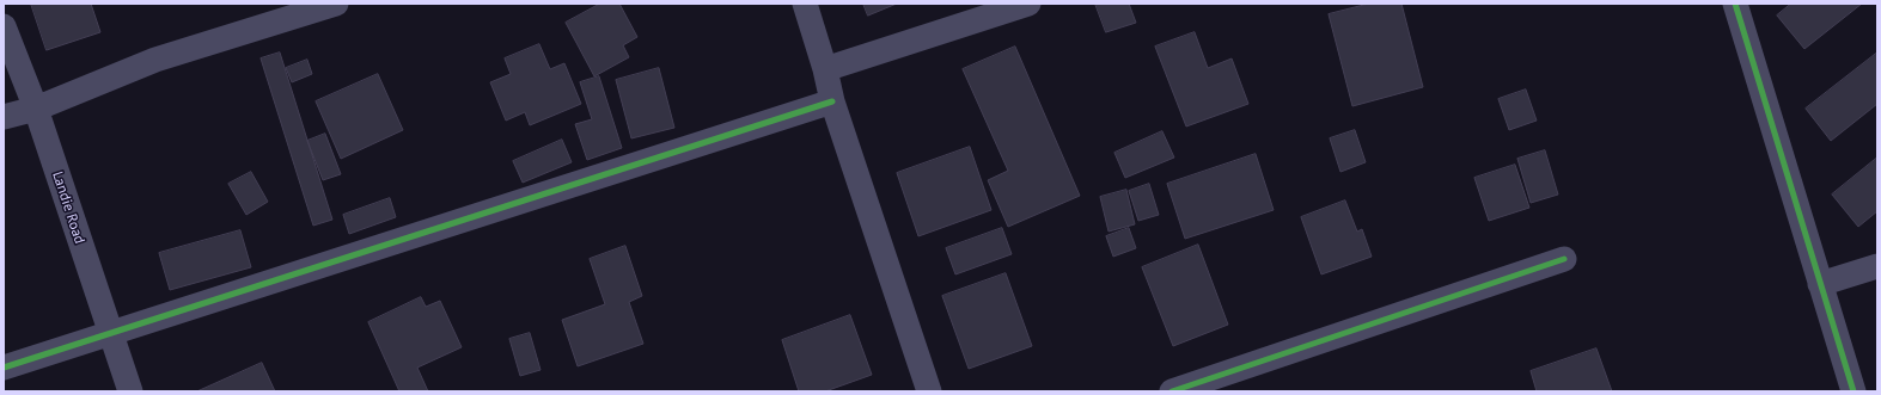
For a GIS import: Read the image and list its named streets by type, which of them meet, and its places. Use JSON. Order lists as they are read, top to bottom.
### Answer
{
  "streets": {
    "street": ["Landie Road"]
  }
}
